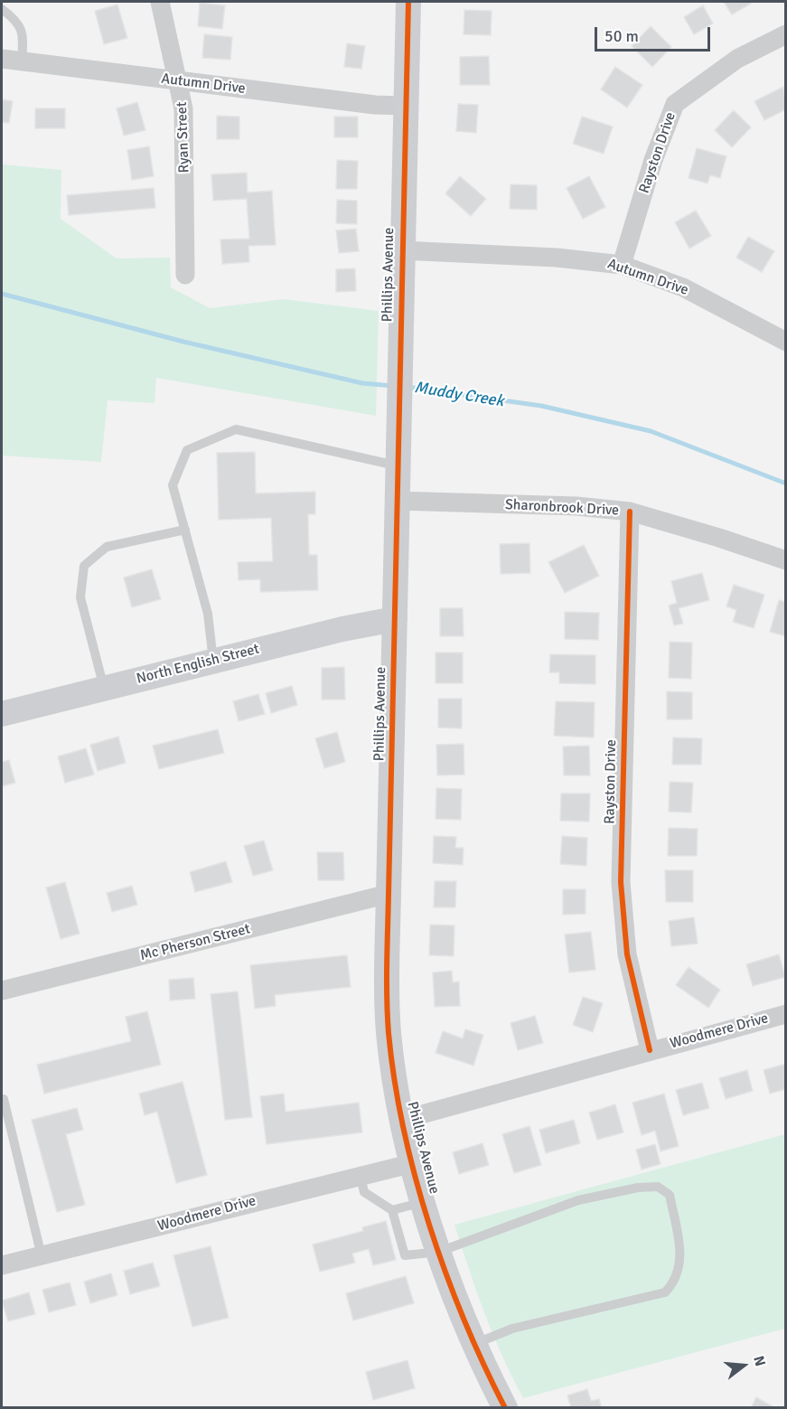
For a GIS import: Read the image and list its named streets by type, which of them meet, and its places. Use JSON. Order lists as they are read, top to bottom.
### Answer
{
  "streets": {
    "street": [
      "Autumn Drive",
      "Ryan Street",
      "Rayston Drive",
      "Phillips Avenue",
      "Sharonbrook Drive",
      "North English Street",
      "Mc Pherson Street",
      "Woodmere Drive"
    ]
  },
  "crossings": [
    ["Autumn Drive", "Ryan Street"],
    ["Autumn Drive", "Rayston Drive"],
    ["Autumn Drive", "Phillips Avenue"],
    ["Rayston Drive", "Sharonbrook Drive"],
    ["Rayston Drive", "Woodmere Drive"],
    ["Phillips Avenue", "Sharonbrook Drive"],
    ["Phillips Avenue", "North English Street"],
    ["Phillips Avenue", "Mc Pherson Street"],
    ["Phillips Avenue", "Woodmere Drive"]
  ],
  "water": ["Muddy Creek"],
  "scale_bar": "50 m",
  "north": "right"
}
